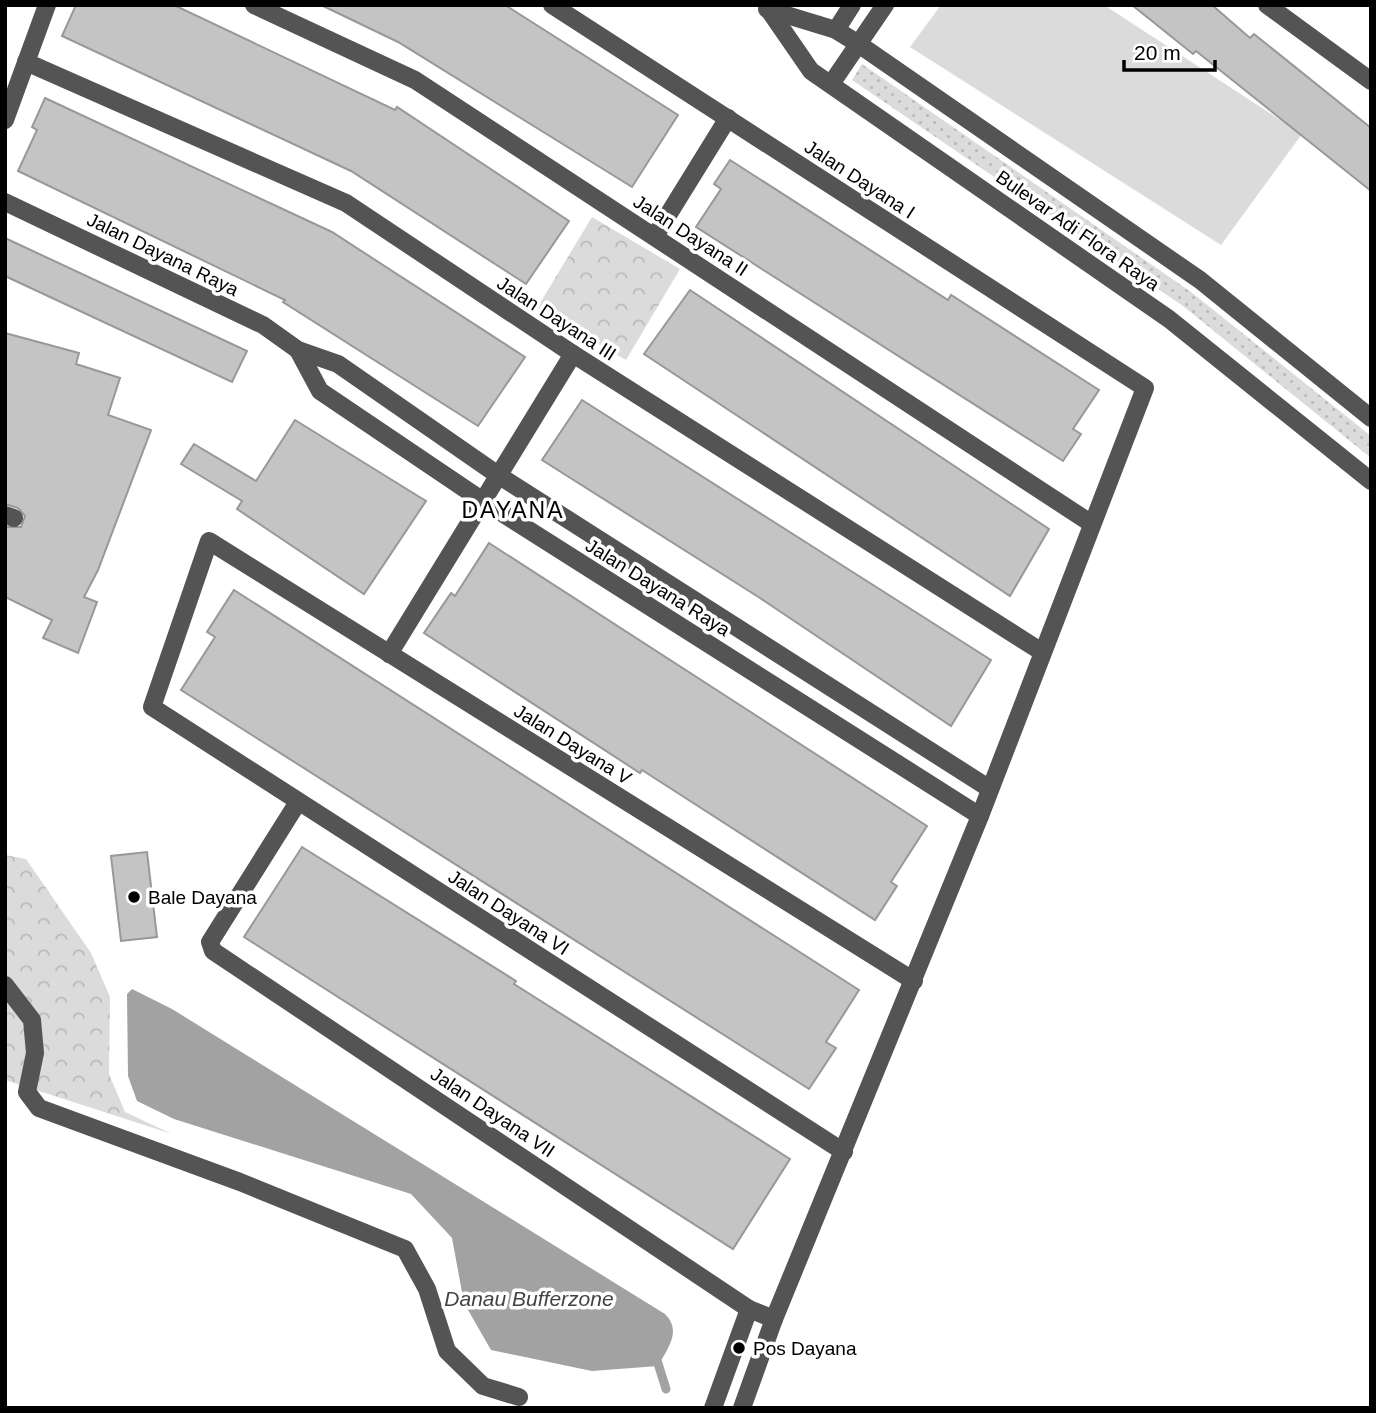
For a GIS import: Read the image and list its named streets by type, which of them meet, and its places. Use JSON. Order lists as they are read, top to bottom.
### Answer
{
  "streets": {
    "street": [
      "Jalan Dayana I",
      "Bulevar Adi Flora Raya",
      "Jalan Dayana II",
      "Jalan Dayana Raya",
      "Jalan Dayana III",
      "Jalan Dayana V",
      "Jalan Dayana VI",
      "Jalan Dayana VII"
    ]
  },
  "crossings": [
    ["Jalan Dayana I", "Jalan Dayana II"],
    ["Jalan Dayana V", "Jalan Dayana VI"],
    ["Jalan Dayana VI", "Jalan Dayana VII"]
  ],
  "districts": ["DAYANA"],
  "water": ["Danau Bufferzone"],
  "places": ["Bale Dayana", "Pos Dayana"],
  "scale_bar": "20 m"
}
